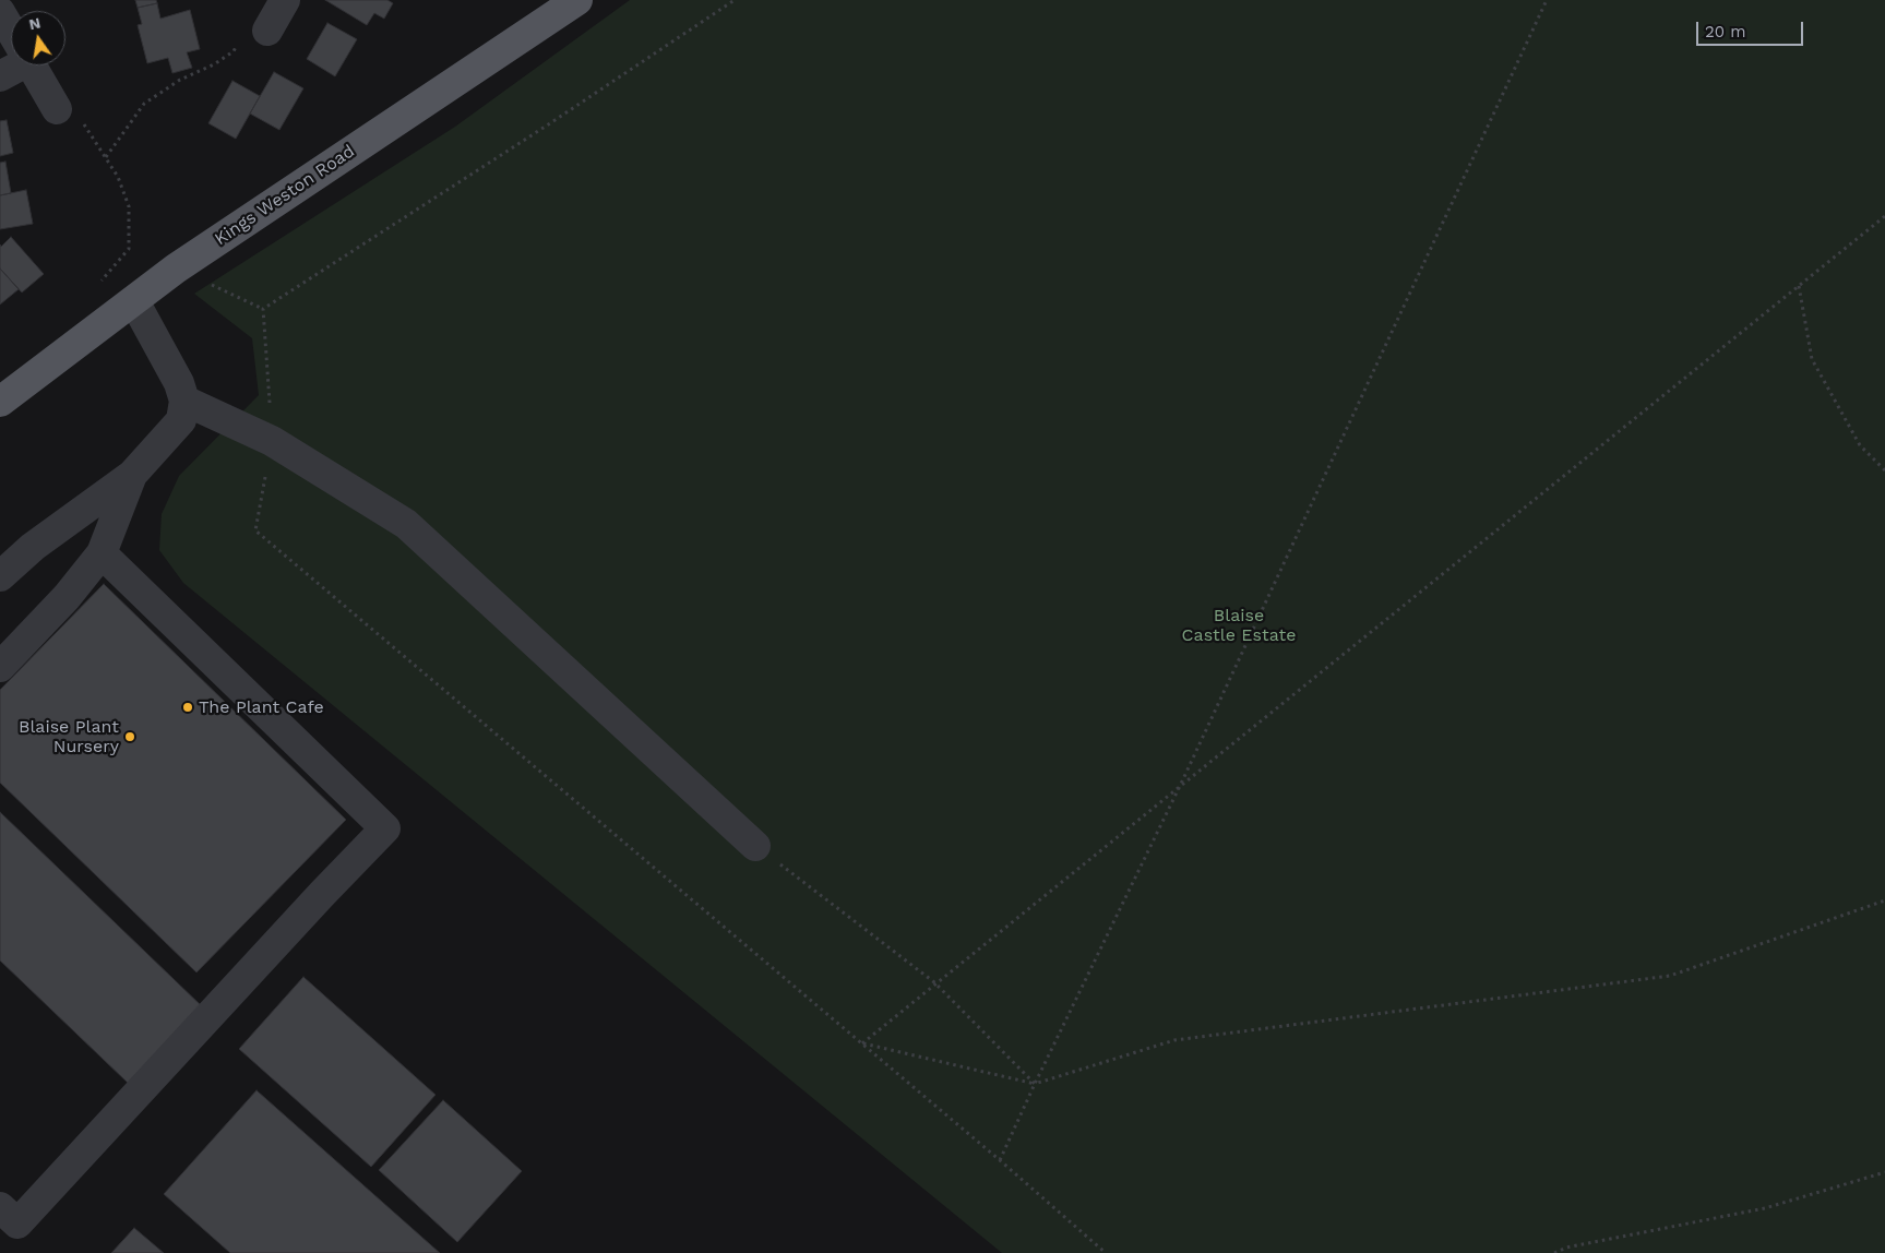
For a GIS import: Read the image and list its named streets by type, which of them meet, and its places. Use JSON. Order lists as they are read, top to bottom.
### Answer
{
  "streets": {
    "main road": ["Kings Weston Road"]
  },
  "parks": ["Blaise Castle Estate"],
  "places": ["The Plant Cafe", "Blaise Plant Nursery"],
  "scale_bar": "20 m",
  "north": "top"
}
